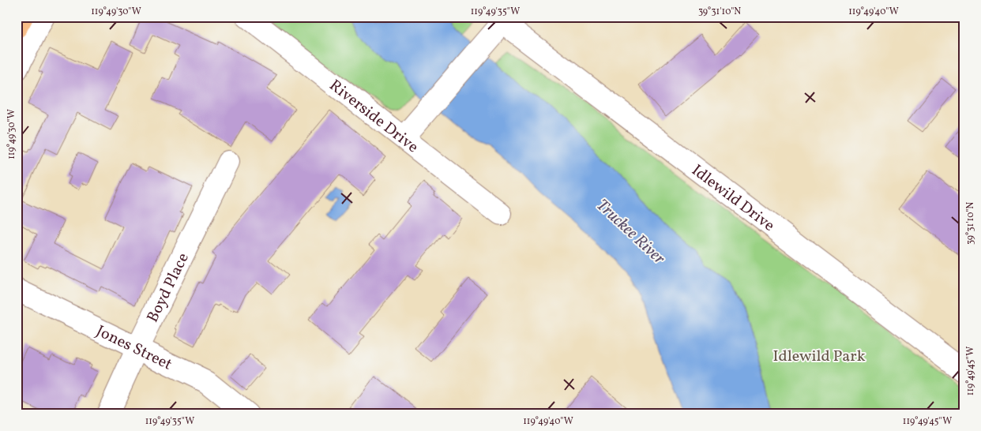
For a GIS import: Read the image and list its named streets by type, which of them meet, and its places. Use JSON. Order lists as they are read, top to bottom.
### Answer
{
  "streets": {
    "street": [
      "Riverside Drive",
      "Idlewild Drive",
      "Boyd Place",
      "Jones Street"
    ]
  },
  "crossings": [
    ["Boyd Place", "Jones Street"]
  ],
  "water": ["Truckee River"],
  "parks": ["Idlewild Park"],
  "coordinates": [
    "119°49'30\"W",
    "119°49'35\"W",
    "39°31'10\"N",
    "119°49'40\"W",
    "119°49'45\"W"
  ]
}
